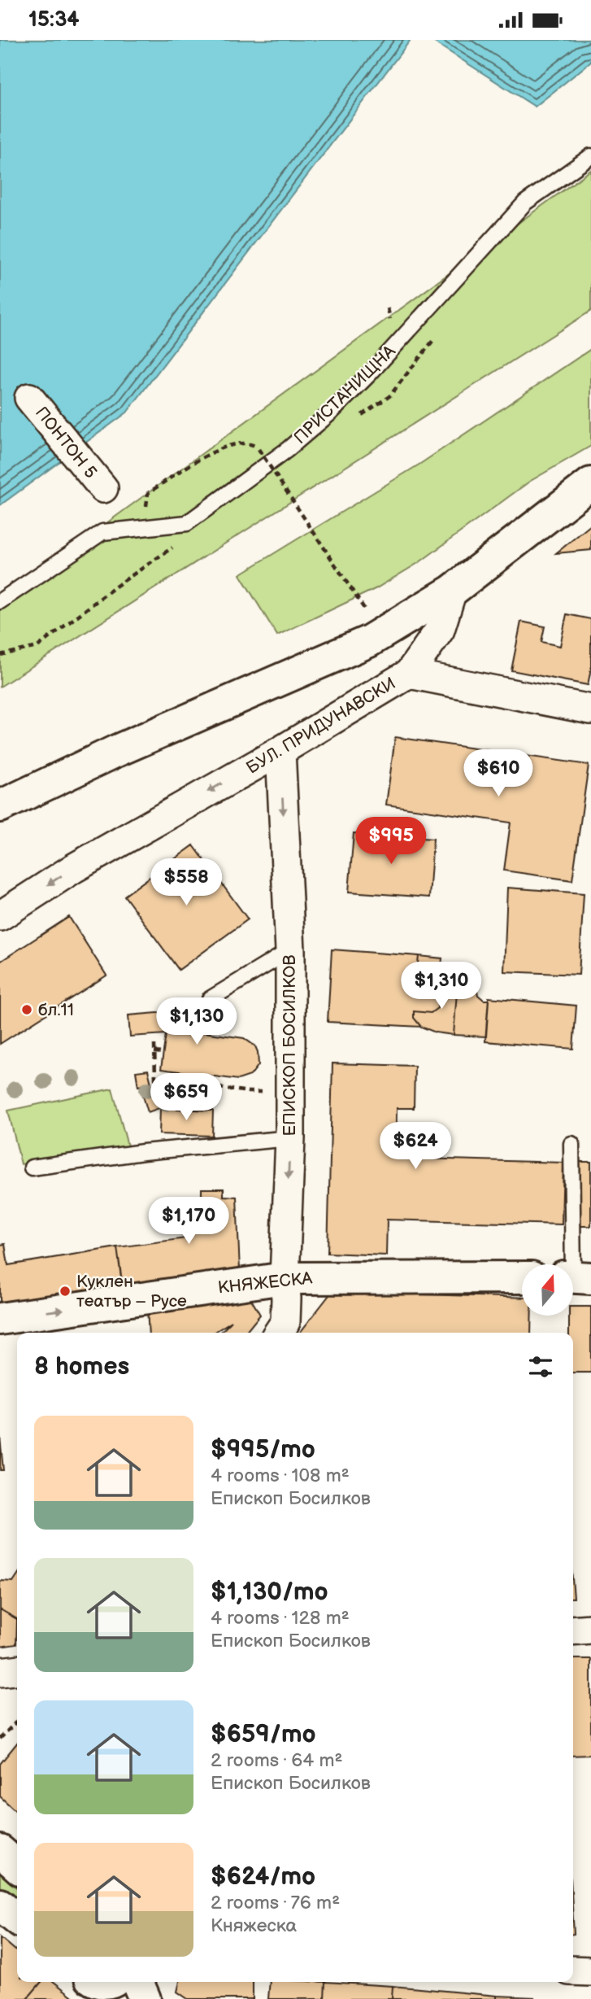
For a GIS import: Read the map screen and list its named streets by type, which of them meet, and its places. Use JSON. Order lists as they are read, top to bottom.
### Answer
{
  "streets": {
    "main road": ["КНЯЖЕСКА"],
    "street": ["ПОНТОН 5", "БУЛ. ПРИДУНАВСКИ", "ЕПИСКОП БОСИЛКОВ"],
    "lane": ["ПРИСТАНИЩНА"]
  },
  "crossings": [
    ["БУЛ. ПРИДУНАВСКИ", "ЕПИСКОП БОСИЛКОВ"],
    ["ЕПИСКОП БОСИЛКОВ", "КНЯЖЕСКА"]
  ],
  "one_way": ["БУЛ. ПРИДУНАВСКИ", "ЕПИСКОП БОСИЛКОВ", "КНЯЖЕСКА"],
  "places": ["бл.11", "Куклен театър – Русе"],
  "north": "top",
  "page": {
    "status": "15:34",
    "price": [
      "$610",
      "$995",
      "$558",
      "$1,310",
      "$1,130",
      "$659",
      "$624",
      "$1,170"
    ],
    "heading": "8 homes",
    "list": [
      {
        "name": "$995/mo",
        "note": "4 rooms · 108 m² · Епископ Босилков"
      },
      {
        "name": "$1,130/mo",
        "note": "4 rooms · 128 m² · Епископ Босилков"
      },
      {
        "name": "$659/mo",
        "note": "2 rooms · 64 m² · Епископ Босилков"
      },
      {
        "name": "$624/mo",
        "note": "2 rooms · 76 m² · Княжеска"
      }
    ]
  }
}
